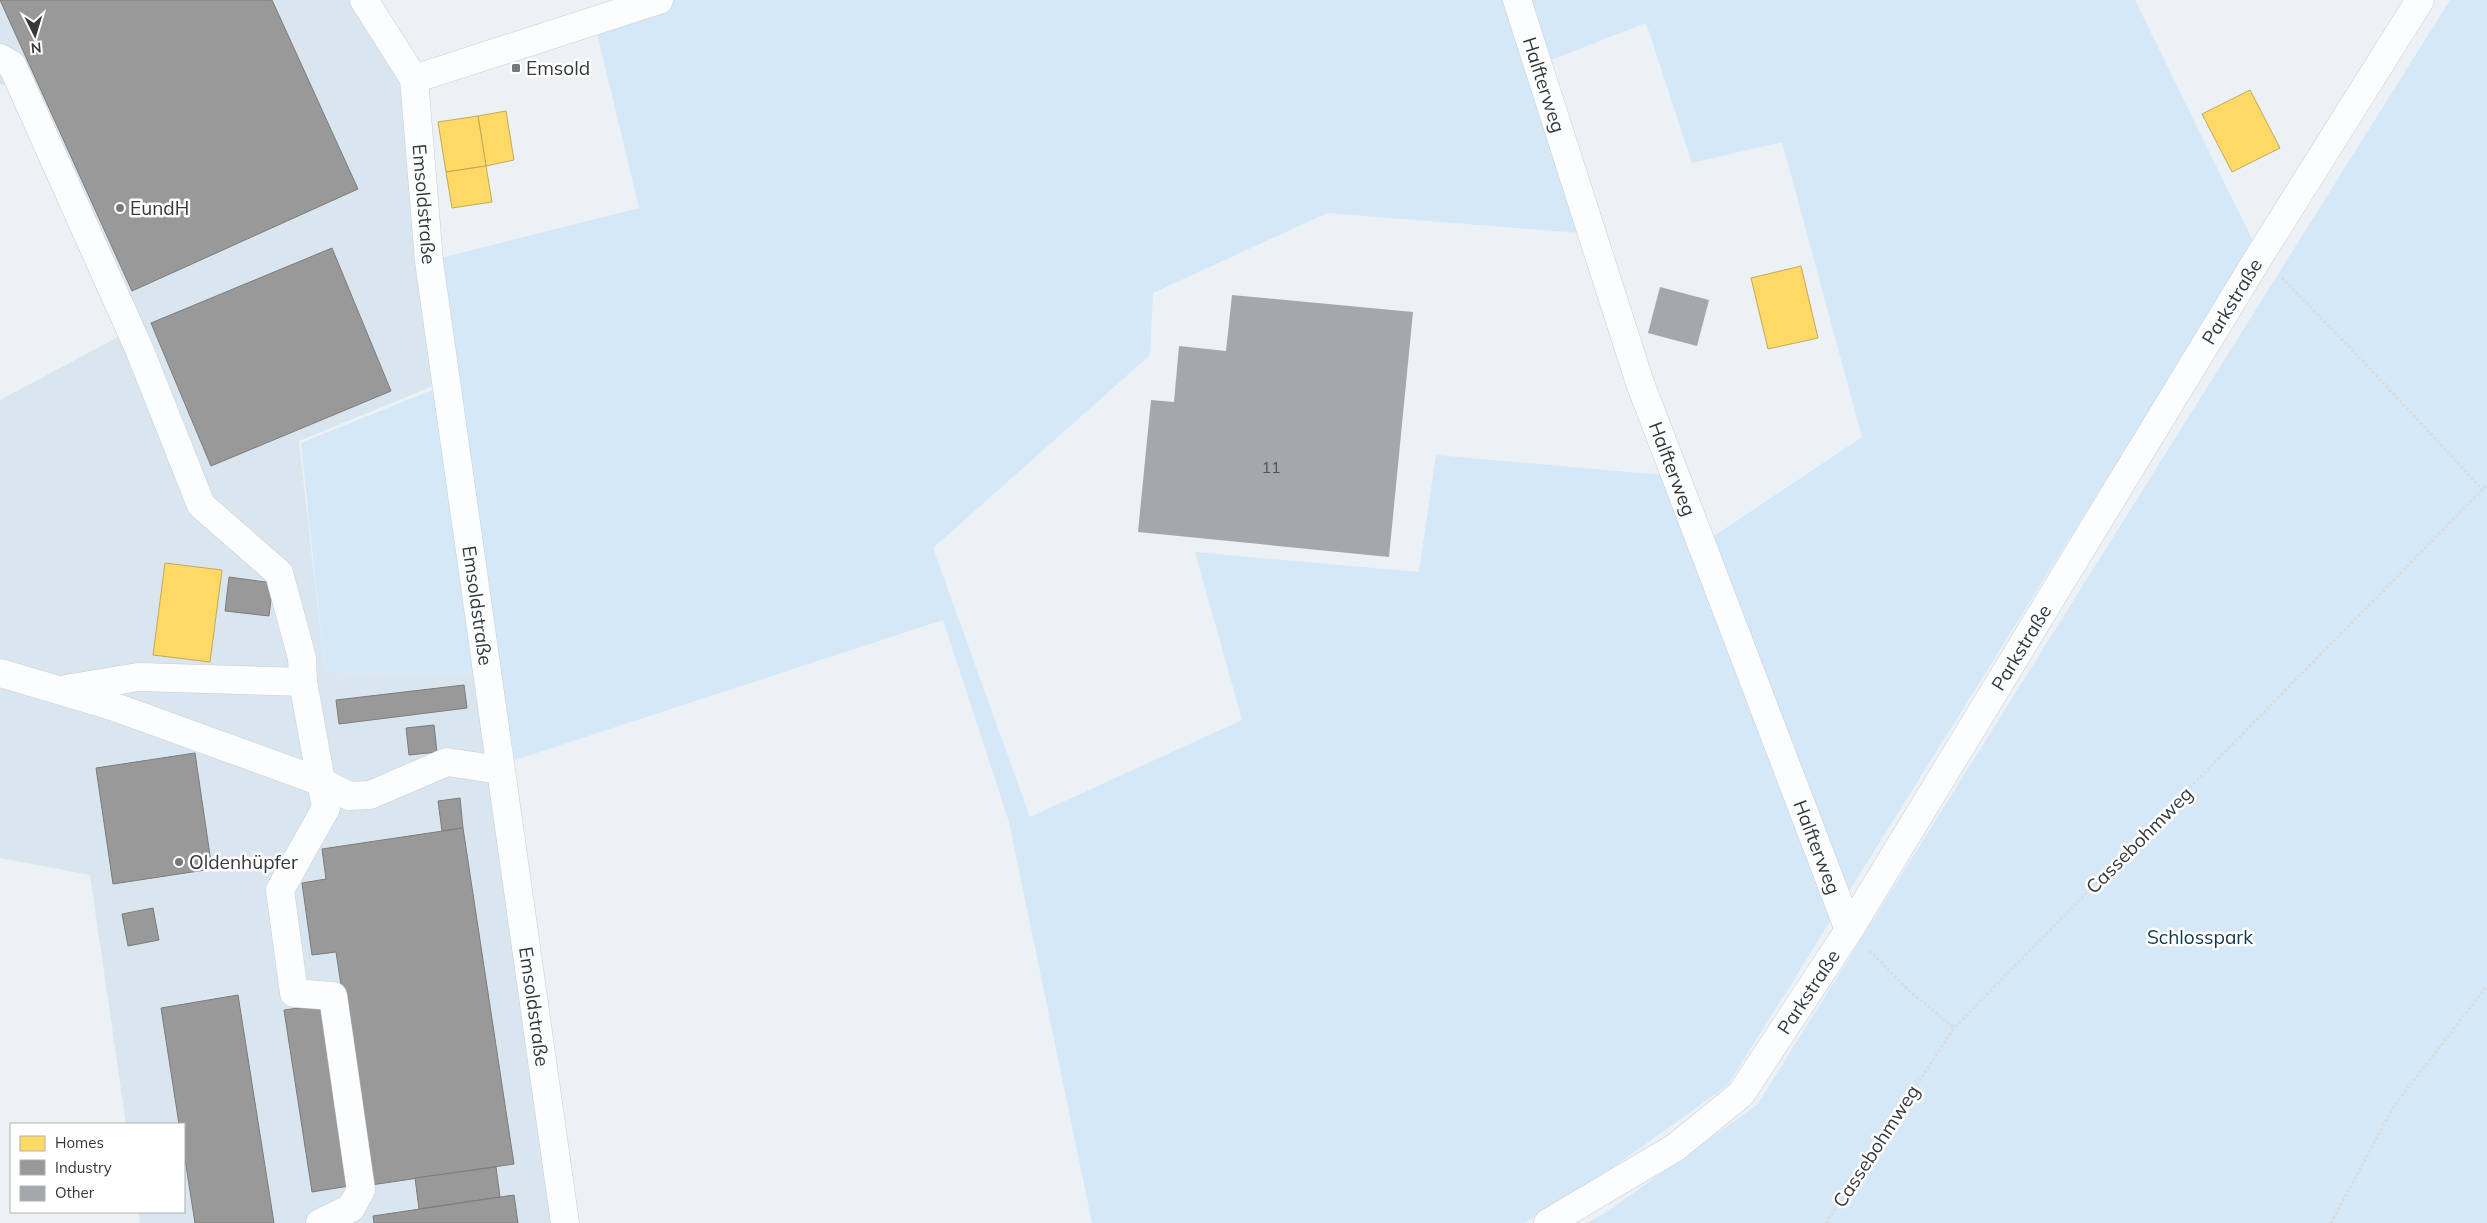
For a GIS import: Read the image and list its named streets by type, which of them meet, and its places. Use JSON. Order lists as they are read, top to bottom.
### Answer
{
  "streets": {
    "street": ["Halfterweg", "Emsoldstraße", "Parkstraße"],
    "path": ["Cassebohmweg"]
  },
  "crossings": [
    ["Halfterweg", "Parkstraße"]
  ],
  "parks": ["Schlosspark"],
  "places": {
    "transit": ["Emsold"],
    "other": ["EundH", "Oldenhüpfer"]
  },
  "house_numbers": ["11"],
  "legend": ["Homes", "Industry", "Other"],
  "north": "bottom"
}
